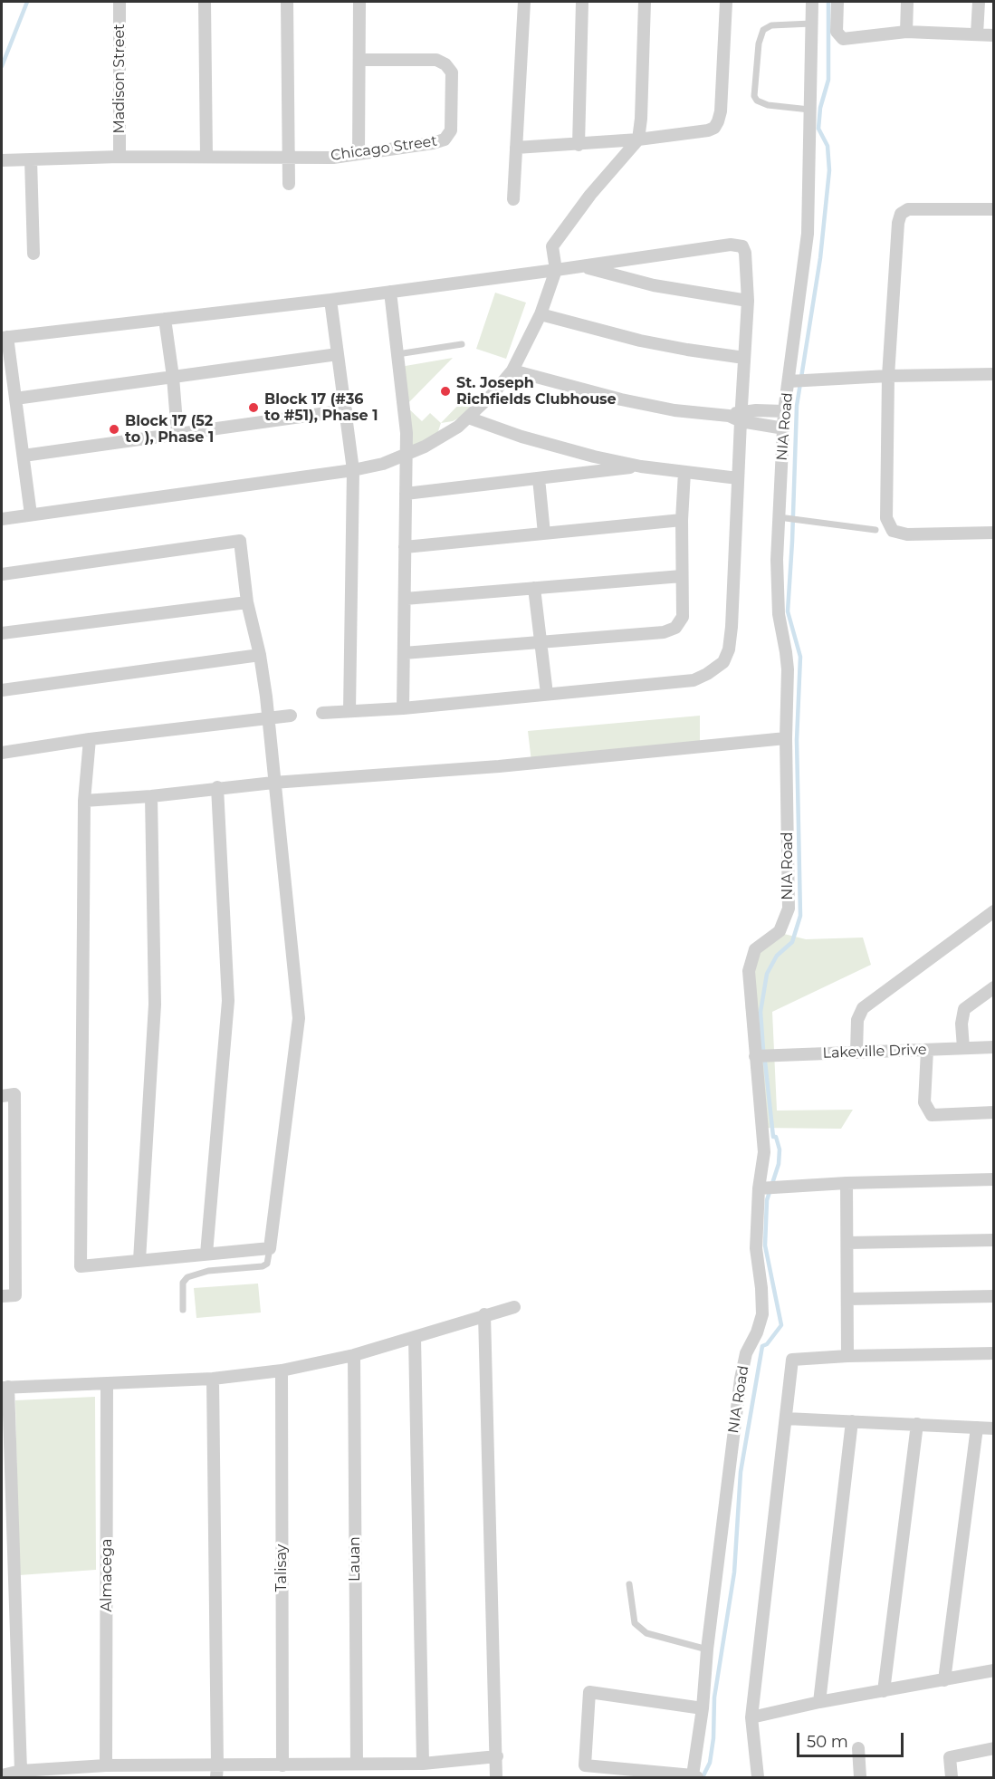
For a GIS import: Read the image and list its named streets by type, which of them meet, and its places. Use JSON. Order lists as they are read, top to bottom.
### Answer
{
  "streets": {
    "street": [
      "Madison Street",
      "Chicago Street",
      "NIA Road",
      "Lakeville Drive",
      "Lauan",
      "Talisay",
      "Almacega"
    ]
  },
  "crossings": [
    ["Madison Street", "Chicago Street"],
    ["NIA Road", "Lakeville Drive"]
  ],
  "places": ["St. Joseph Richfields Clubhouse", "Block 17 (#36 to #51), Phase 1", "Block 17 (52 to ), Phase 1"],
  "scale_bar": "50 m"
}
